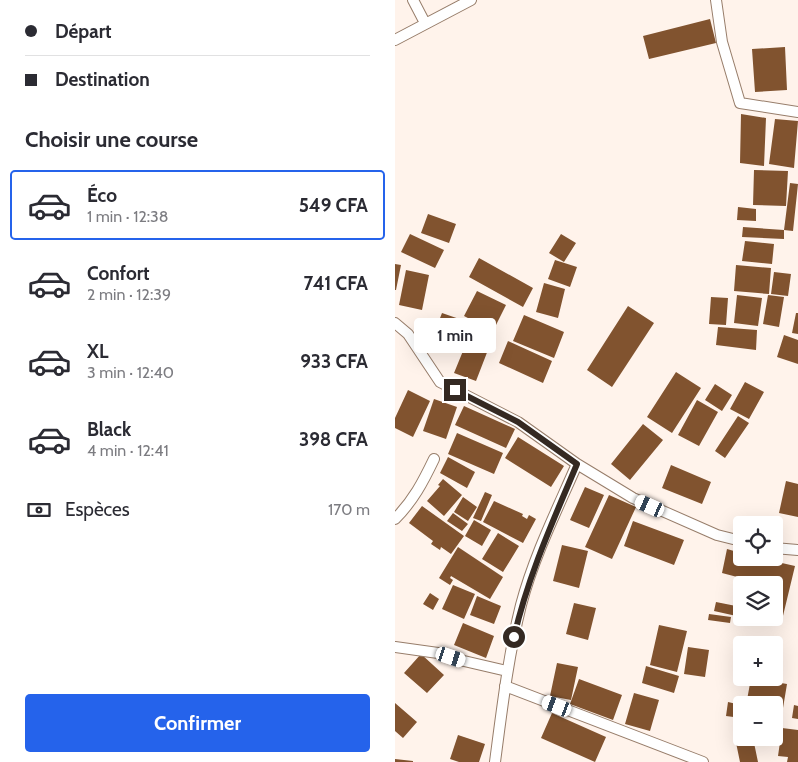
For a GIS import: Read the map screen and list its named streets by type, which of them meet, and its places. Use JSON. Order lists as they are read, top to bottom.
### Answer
{
  "page": {
    "banner": ["Départ", "Destination"],
    "heading": "Choisir une course",
    "list": [
      {
        "name": "Éco",
        "note": "1 min · 12:38",
        "value": "549 CFA"
      },
      {
        "name": "Confort",
        "note": "2 min · 12:39",
        "value": "741 CFA"
      },
      {
        "name": "XL",
        "note": "3 min · 12:40",
        "value": "933 CFA"
      },
      {
        "name": "Black",
        "note": "4 min · 12:41",
        "value": "398 CFA"
      }
    ],
    "bubble": "1 min",
    "pay": ["Espèces", "170 m"],
    "map_buttons": ["+", "−"],
    "buttons": "Confirmer"
  }
}
